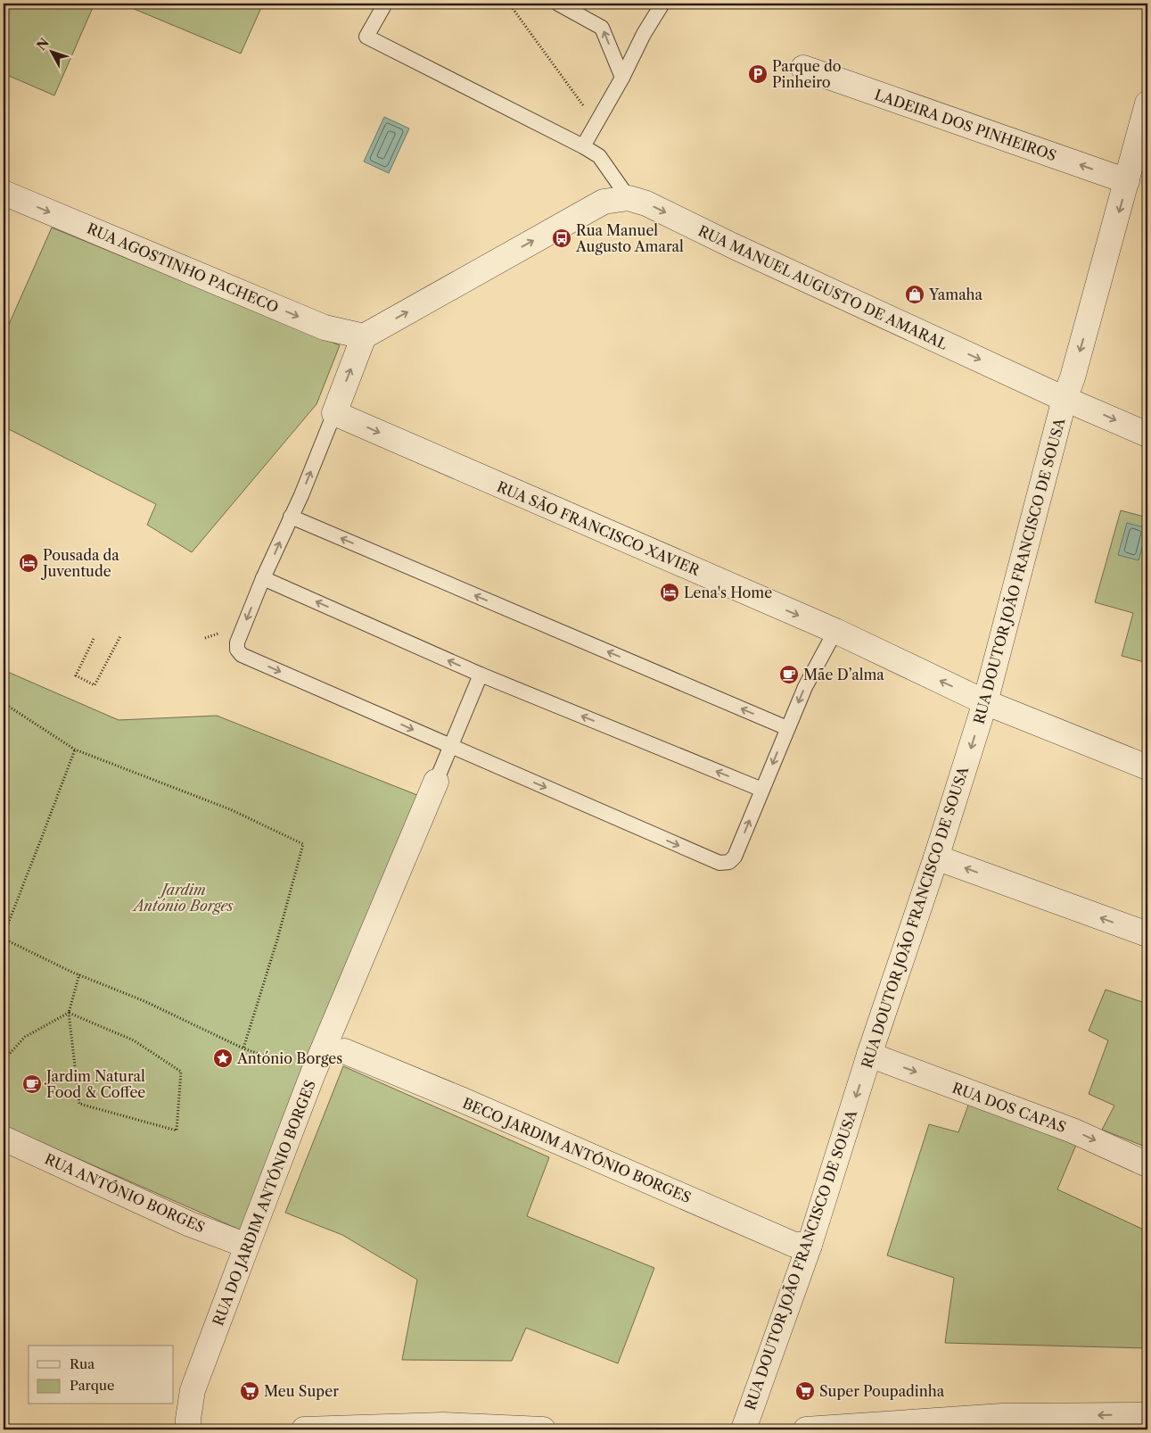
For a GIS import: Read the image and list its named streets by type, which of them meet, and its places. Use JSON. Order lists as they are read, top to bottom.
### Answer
{
  "streets": {
    "street": [
      "LADEIRA DOS PINHEIROS",
      "RUA AGOSTINHO PACHECO",
      "RUA MANUEL AUGUSTO DE AMARAL",
      "RUA SÃO FRANCISCO XAVIER",
      "RUA DOUTOR JOÃO FRANCISCO DE SOUSA",
      "RUA DOS CAPAS",
      "BECO JARDIM ANTÓNIO BORGES",
      "RUA ANTÓNIO BORGES",
      "RUA DO JARDIM ANTÓNIO BORGES"
    ]
  },
  "crossings": [
    ["LADEIRA DOS PINHEIROS", "RUA DOUTOR JOÃO FRANCISCO DE SOUSA"],
    ["RUA AGOSTINHO PACHECO", "RUA MANUEL AUGUSTO DE AMARAL"],
    ["RUA MANUEL AUGUSTO DE AMARAL", "RUA DOUTOR JOÃO FRANCISCO DE SOUSA"],
    ["RUA SÃO FRANCISCO XAVIER", "RUA DOUTOR JOÃO FRANCISCO DE SOUSA"],
    ["RUA DOUTOR JOÃO FRANCISCO DE SOUSA", "RUA DOS CAPAS"],
    ["RUA DOUTOR JOÃO FRANCISCO DE SOUSA", "BECO JARDIM ANTÓNIO BORGES"],
    ["RUA ANTÓNIO BORGES", "RUA DO JARDIM ANTÓNIO BORGES"]
  ],
  "one_way": [
    "LADEIRA DOS PINHEIROS",
    "RUA AGOSTINHO PACHECO",
    "RUA MANUEL AUGUSTO DE AMARAL",
    "RUA DOUTOR JOÃO FRANCISCO DE SOUSA"
  ],
  "parks": ["Jardim António Borges"],
  "places": {
    "parking": ["Parque do Pinheiro"],
    "bus stop": ["Rua Manuel Augusto Amaral"],
    "shop": ["Yamaha"],
    "hotel": ["Pousada da Juventude", "Lena's Home"],
    "cafe": ["Mãe D’alma", "Jardim Natural Food & Coffee"],
    "place": ["António Borges"],
    "supermarket": ["Meu Super", "Super Poupadinha"]
  },
  "legend": ["Rua", "Parque"],
  "north": "top left"
}
